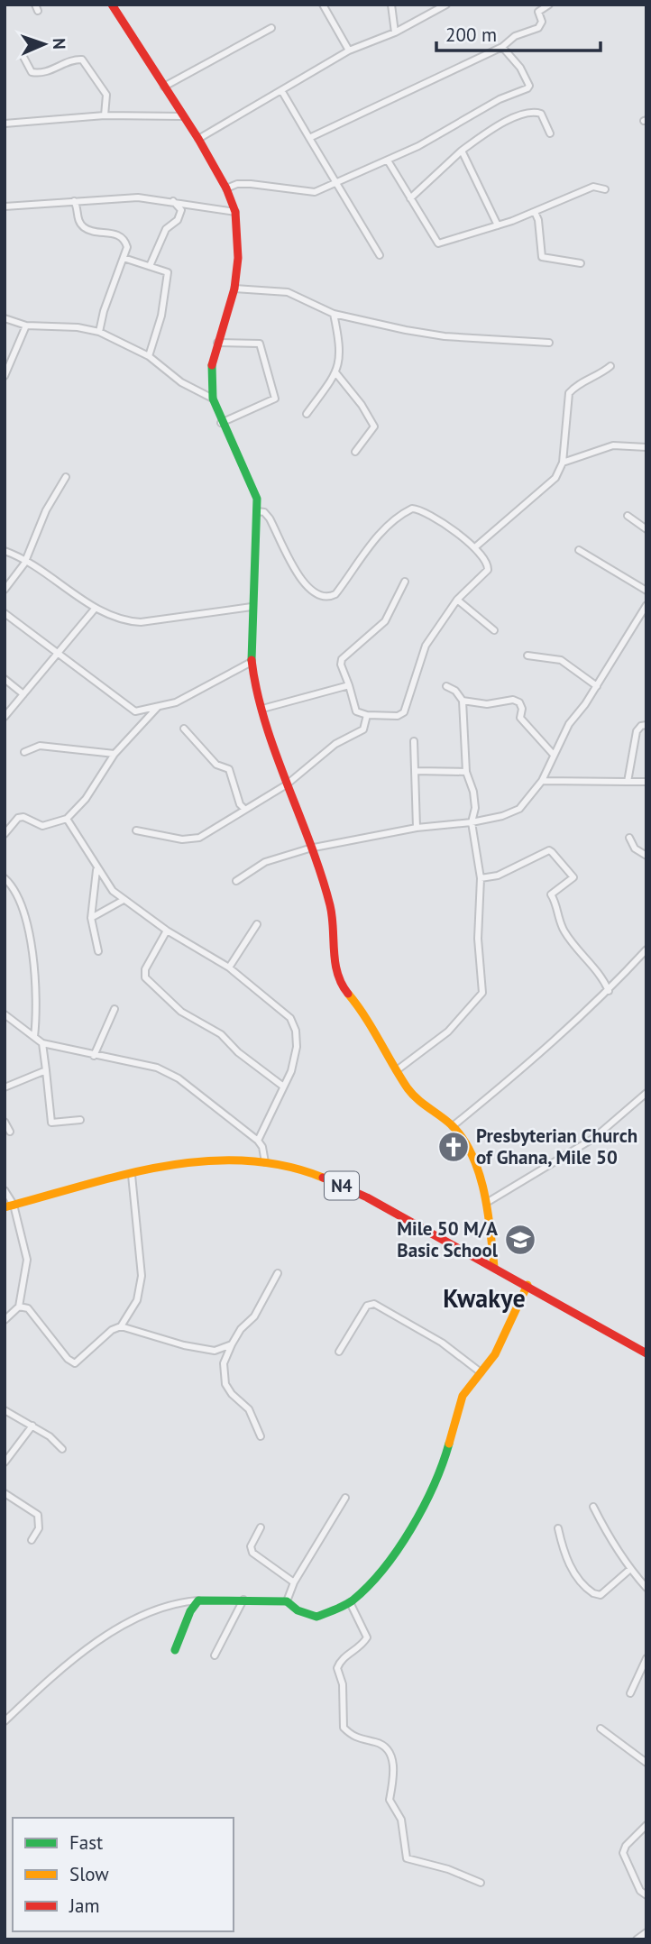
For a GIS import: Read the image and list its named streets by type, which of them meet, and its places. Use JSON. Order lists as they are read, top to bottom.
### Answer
{
  "streets": {
    "main road": ["N4"]
  },
  "districts": ["Kwakye"],
  "places": {
    "church": ["Presbyterian Church of Ghana, Mile 50"],
    "school or university": ["Mile 50 M/A Basic School"]
  },
  "legend": ["Fast", "Slow", "Jam"],
  "scale_bar": "200 m",
  "north": "right"
}
